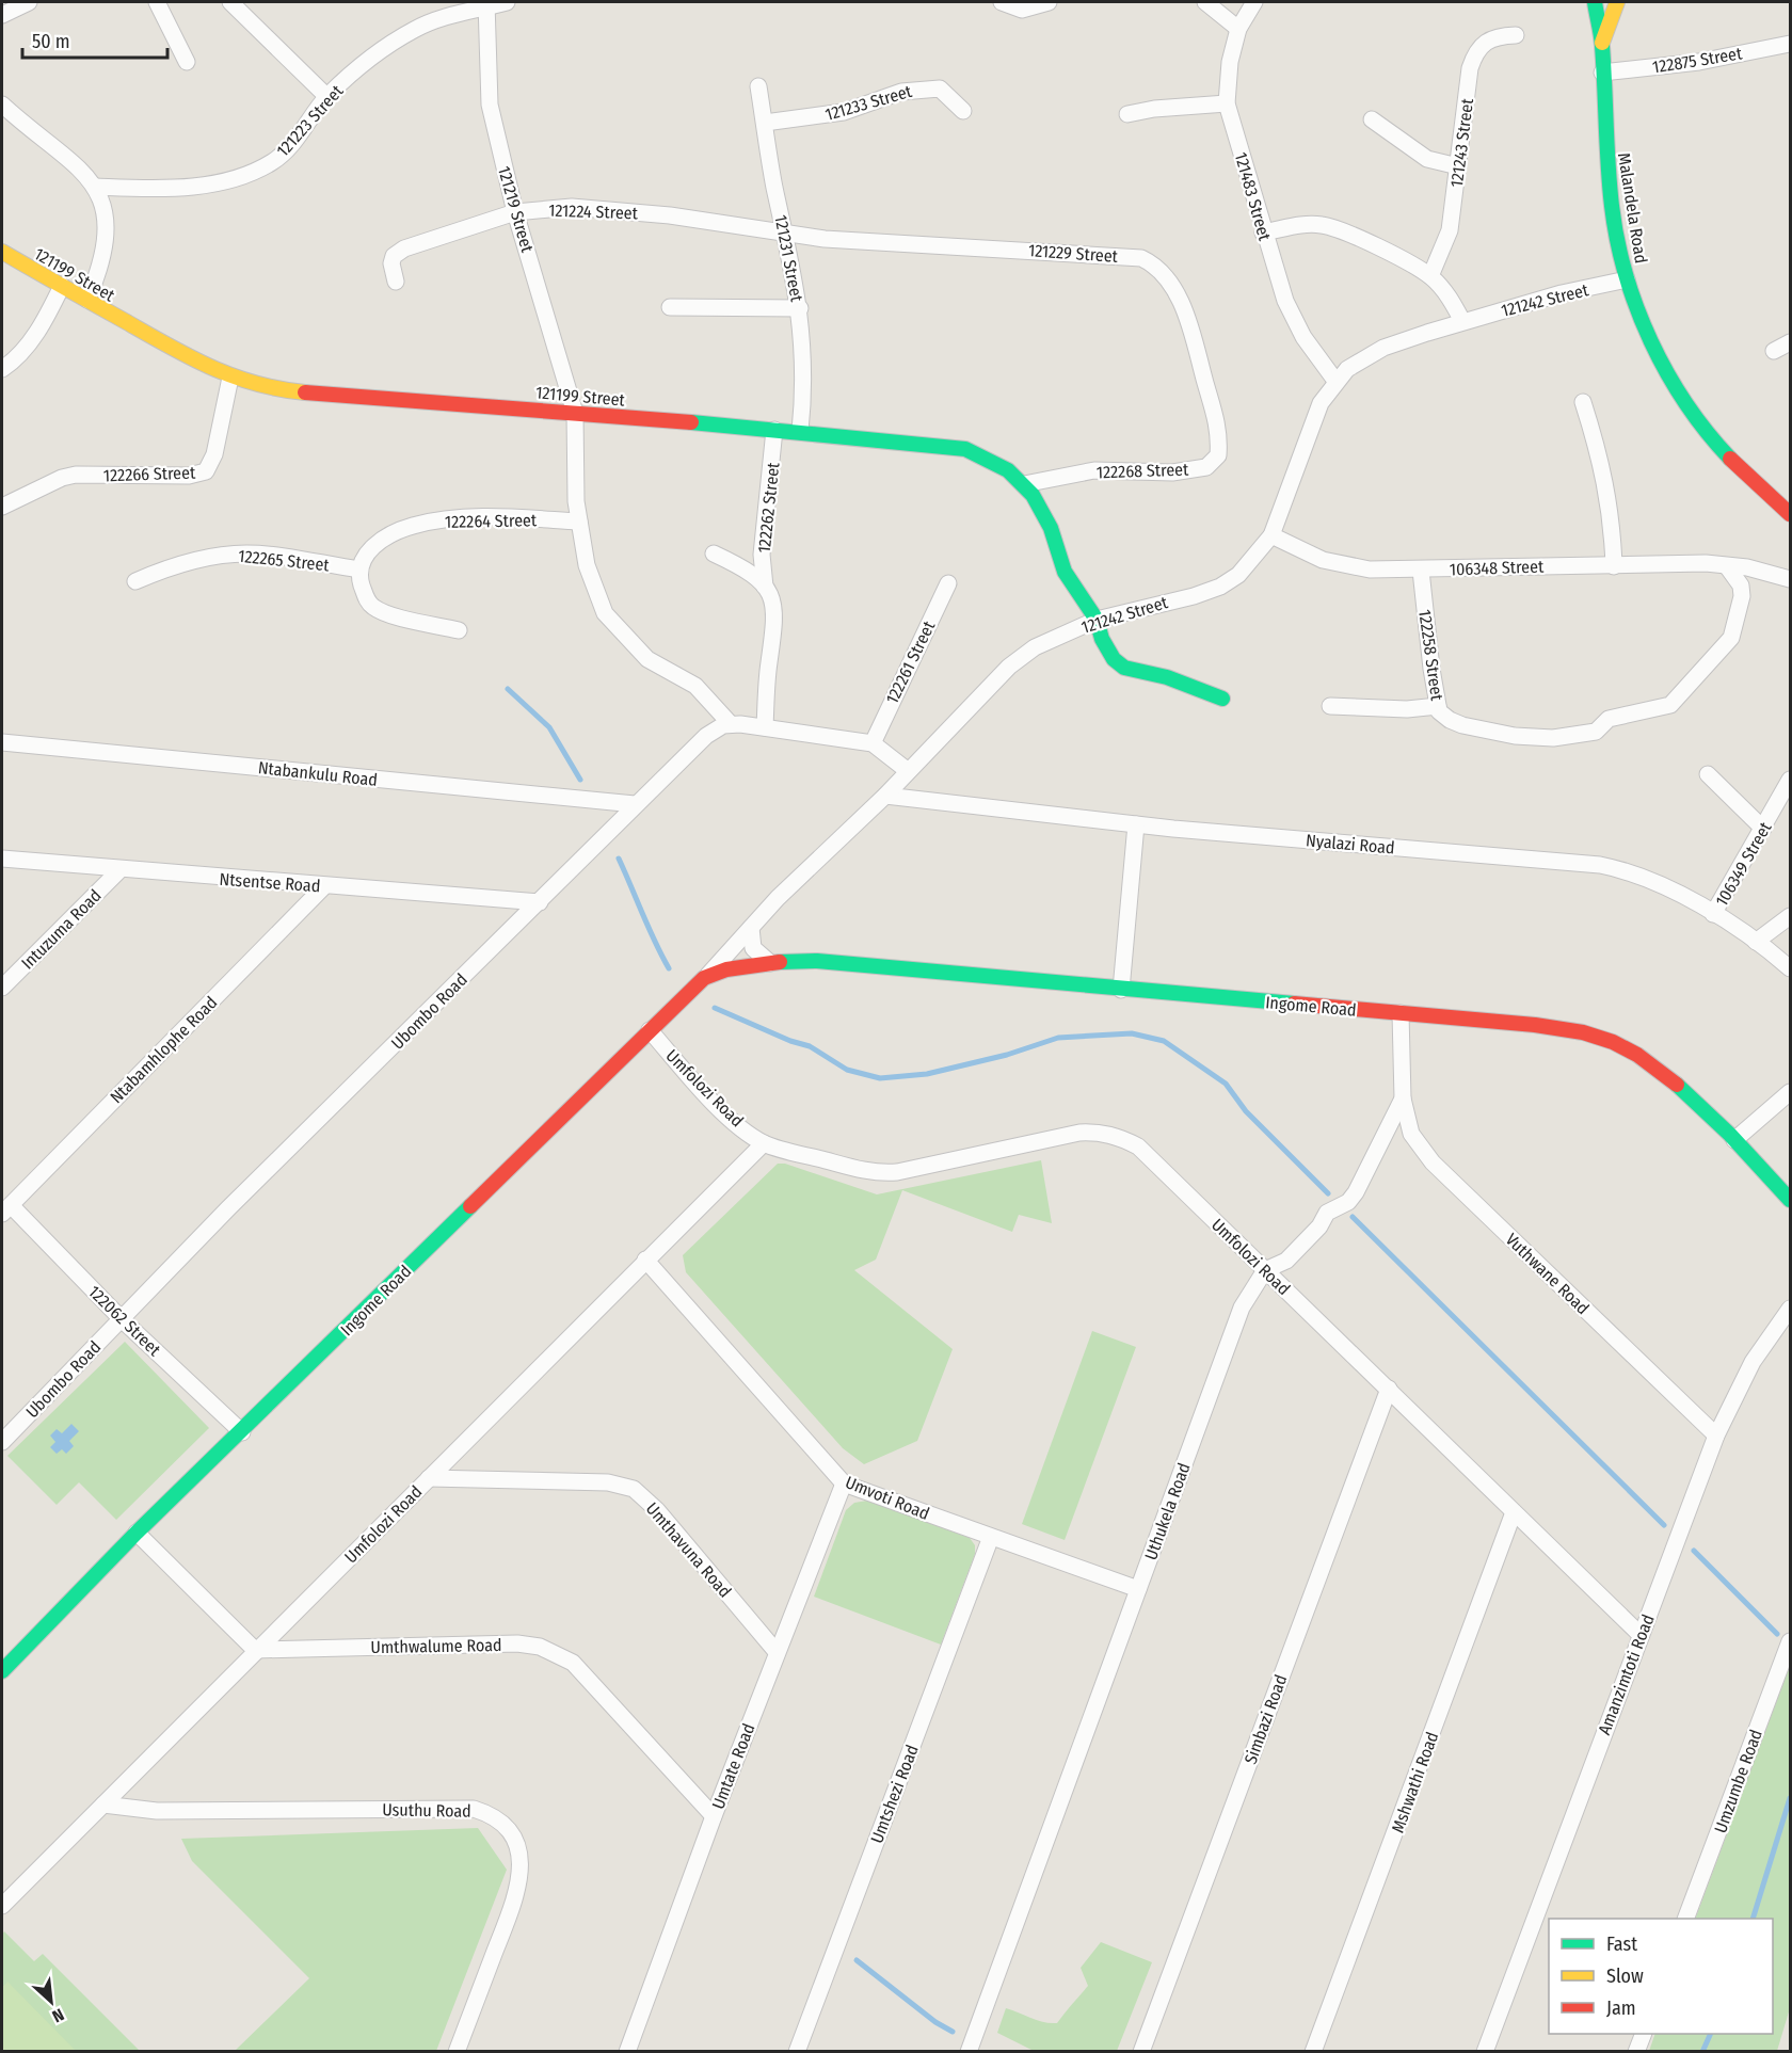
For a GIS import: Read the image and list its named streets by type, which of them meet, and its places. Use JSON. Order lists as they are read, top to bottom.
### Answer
{
  "streets": {
    "street": [
      "122875 Street",
      "121233 Street",
      "121223 Street",
      "121243 Street",
      "121483 Street",
      "Malandela Road",
      "121219 Street",
      "121224 Street",
      "121229 Street",
      "121231 Street",
      "121199 Street",
      "121242 Street",
      "122268 Street",
      "122266 Street",
      "122262 Street",
      "122264 Street",
      "122265 Street",
      "106348 Street",
      "122258 Street",
      "122261 Street",
      "Ntabankulu Road",
      "Nyalazi Road",
      "106349 Street",
      "Ntsentse Road",
      "Intuzuma Road",
      "Ingome Road",
      "Ubombo Road",
      "Ntabamhlophe Road",
      "Umfolozi Road",
      "Vuthwane Road",
      "122062 Street",
      "Umvoti Road",
      "Uthukela Road",
      "Umthavuna Road",
      "Umthwalume Road",
      "Amanzimtoti Road",
      "Simbazi Road",
      "Umtate Road",
      "Umzumbe Road",
      "Mshwathi Road",
      "Umtshezi Road",
      "Usuthu Road"
    ]
  },
  "crossings": [
    ["122875 Street", "Malandela Road"],
    ["121233 Street", "121231 Street"],
    ["121223 Street", "121219 Street"],
    ["121483 Street", "121242 Street"],
    ["Malandela Road", "121242 Street"],
    ["121219 Street", "121224 Street"],
    ["121219 Street", "121199 Street"],
    ["121219 Street", "122264 Street"],
    ["121219 Street", "Ubombo Road"],
    ["121224 Street", "121229 Street"],
    ["121224 Street", "121231 Street"],
    ["121229 Street", "121231 Street"],
    ["121229 Street", "122268 Street"],
    ["121231 Street", "121199 Street"],
    ["121199 Street", "121242 Street"],
    ["121199 Street", "122268 Street"],
    ["121199 Street", "122266 Street"],
    ["121199 Street", "122262 Street"],
    ["121242 Street", "106348 Street"],
    ["121242 Street", "Nyalazi Road"],
    ["121242 Street", "Ingome Road"],
    ["122264 Street", "122265 Street"],
    ["106348 Street", "122258 Street"],
    ["Ntabankulu Road", "Ubombo Road"],
    ["Nyalazi Road", "106349 Street"],
    ["Ntsentse Road", "Intuzuma Road"],
    ["Ntsentse Road", "Ubombo Road"],
    ["Ntsentse Road", "Ntabamhlophe Road"],
    ["Ingome Road", "Umfolozi Road"],
    ["Ingome Road", "122062 Street"],
    ["Ingome Road", "Uthukela Road"],
    ["Ubombo Road", "122062 Street"],
    ["Ntabamhlophe Road", "122062 Street"],
    ["Umfolozi Road", "Umvoti Road"],
    ["Umfolozi Road", "Uthukela Road"],
    ["Umfolozi Road", "Umthavuna Road"],
    ["Umfolozi Road", "Umthwalume Road"],
    ["Umfolozi Road", "Amanzimtoti Road"],
    ["Umfolozi Road", "Simbazi Road"],
    ["Umfolozi Road", "Mshwathi Road"],
    ["Umfolozi Road", "Usuthu Road"],
    ["Vuthwane Road", "Uthukela Road"],
    ["Vuthwane Road", "Amanzimtoti Road"],
    ["Umvoti Road", "Uthukela Road"],
    ["Umvoti Road", "Umtate Road"],
    ["Umvoti Road", "Umtshezi Road"],
    ["Umthavuna Road", "Umtate Road"],
    ["Umthwalume Road", "Umtate Road"]
  ],
  "legend": ["Fast", "Slow", "Jam"],
  "scale_bar": "50 m",
  "north": "bottom right"
}
